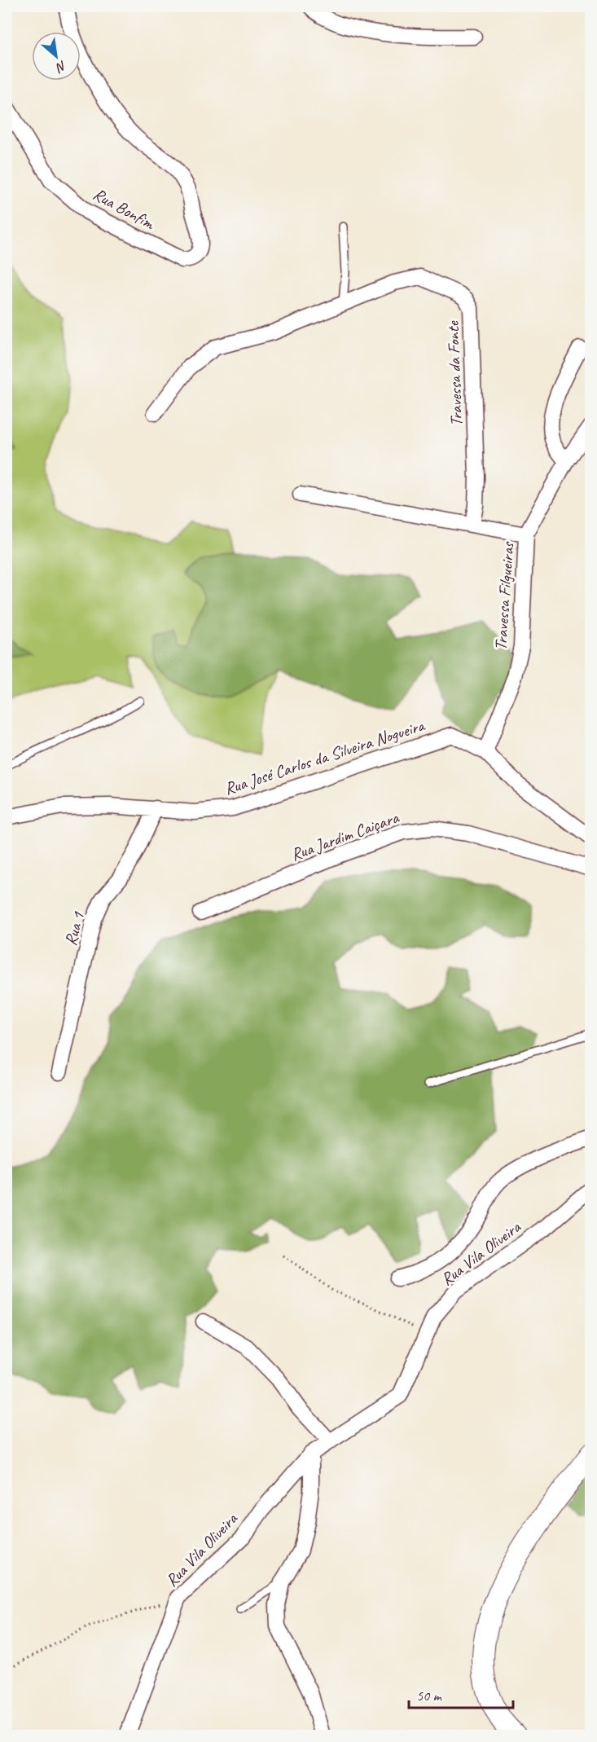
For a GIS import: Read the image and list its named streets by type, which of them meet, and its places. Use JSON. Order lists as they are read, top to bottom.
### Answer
{
  "streets": {
    "street": [
      "Rua Bonfim",
      "Travessa da Fonte",
      "Travessa Filgueiras",
      "Rua José Carlos da Silveira Nogueira",
      "Rua Jardim Caiçara",
      "Rua 1",
      "Rua Vila Oliveira"
    ]
  },
  "crossings": [
    ["Travessa Filgueiras", "Rua José Carlos da Silveira Nogueira"],
    ["Rua José Carlos da Silveira Nogueira", "Rua 1"]
  ],
  "scale_bar": "50 m",
  "north": "bottom right"
}
